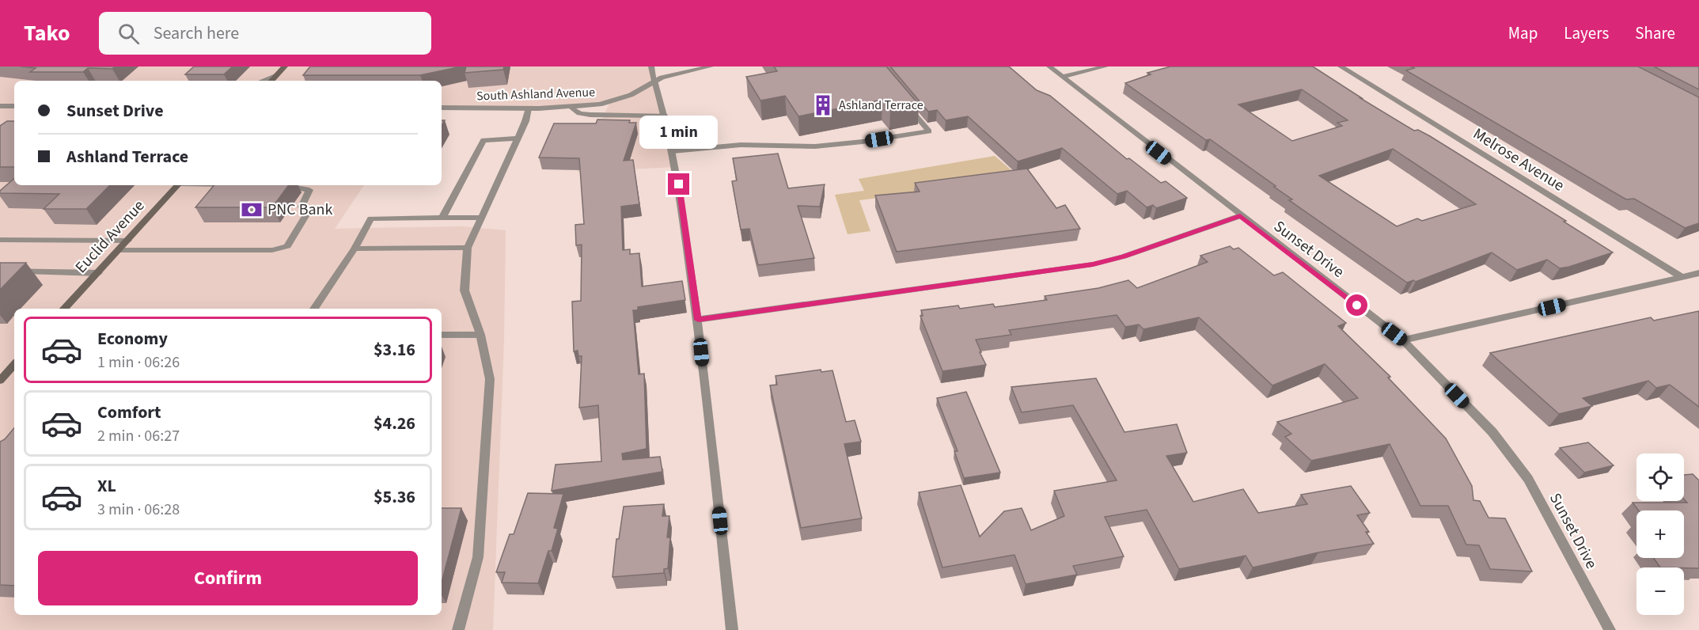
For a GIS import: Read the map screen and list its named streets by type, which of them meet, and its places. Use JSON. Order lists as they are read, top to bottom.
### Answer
{
  "streets": {
    "main road": ["Euclid Avenue"],
    "street": ["South Ashland Avenue", "Melrose Avenue", "Sunset Drive"]
  },
  "places": {
    "building": ["Ashland Terrace"],
    "bank": ["PNC Bank"]
  },
  "page": {
    "header": "Tako",
    "search": "Search here",
    "nav": ["Map", "Layers", "Share"],
    "banner": ["Sunset Drive", "Ashland Terrace"],
    "bubble": "1 min",
    "list": [
      {
        "name": "Economy",
        "note": "1 min · 06:26",
        "value": "$3.16"
      },
      {
        "name": "Comfort",
        "note": "2 min · 06:27",
        "value": "$4.26"
      },
      {
        "name": "XL",
        "note": "3 min · 06:28",
        "value": "$5.36"
      }
    ],
    "map_buttons": ["+", "−"],
    "buttons": "Confirm"
  }
}
